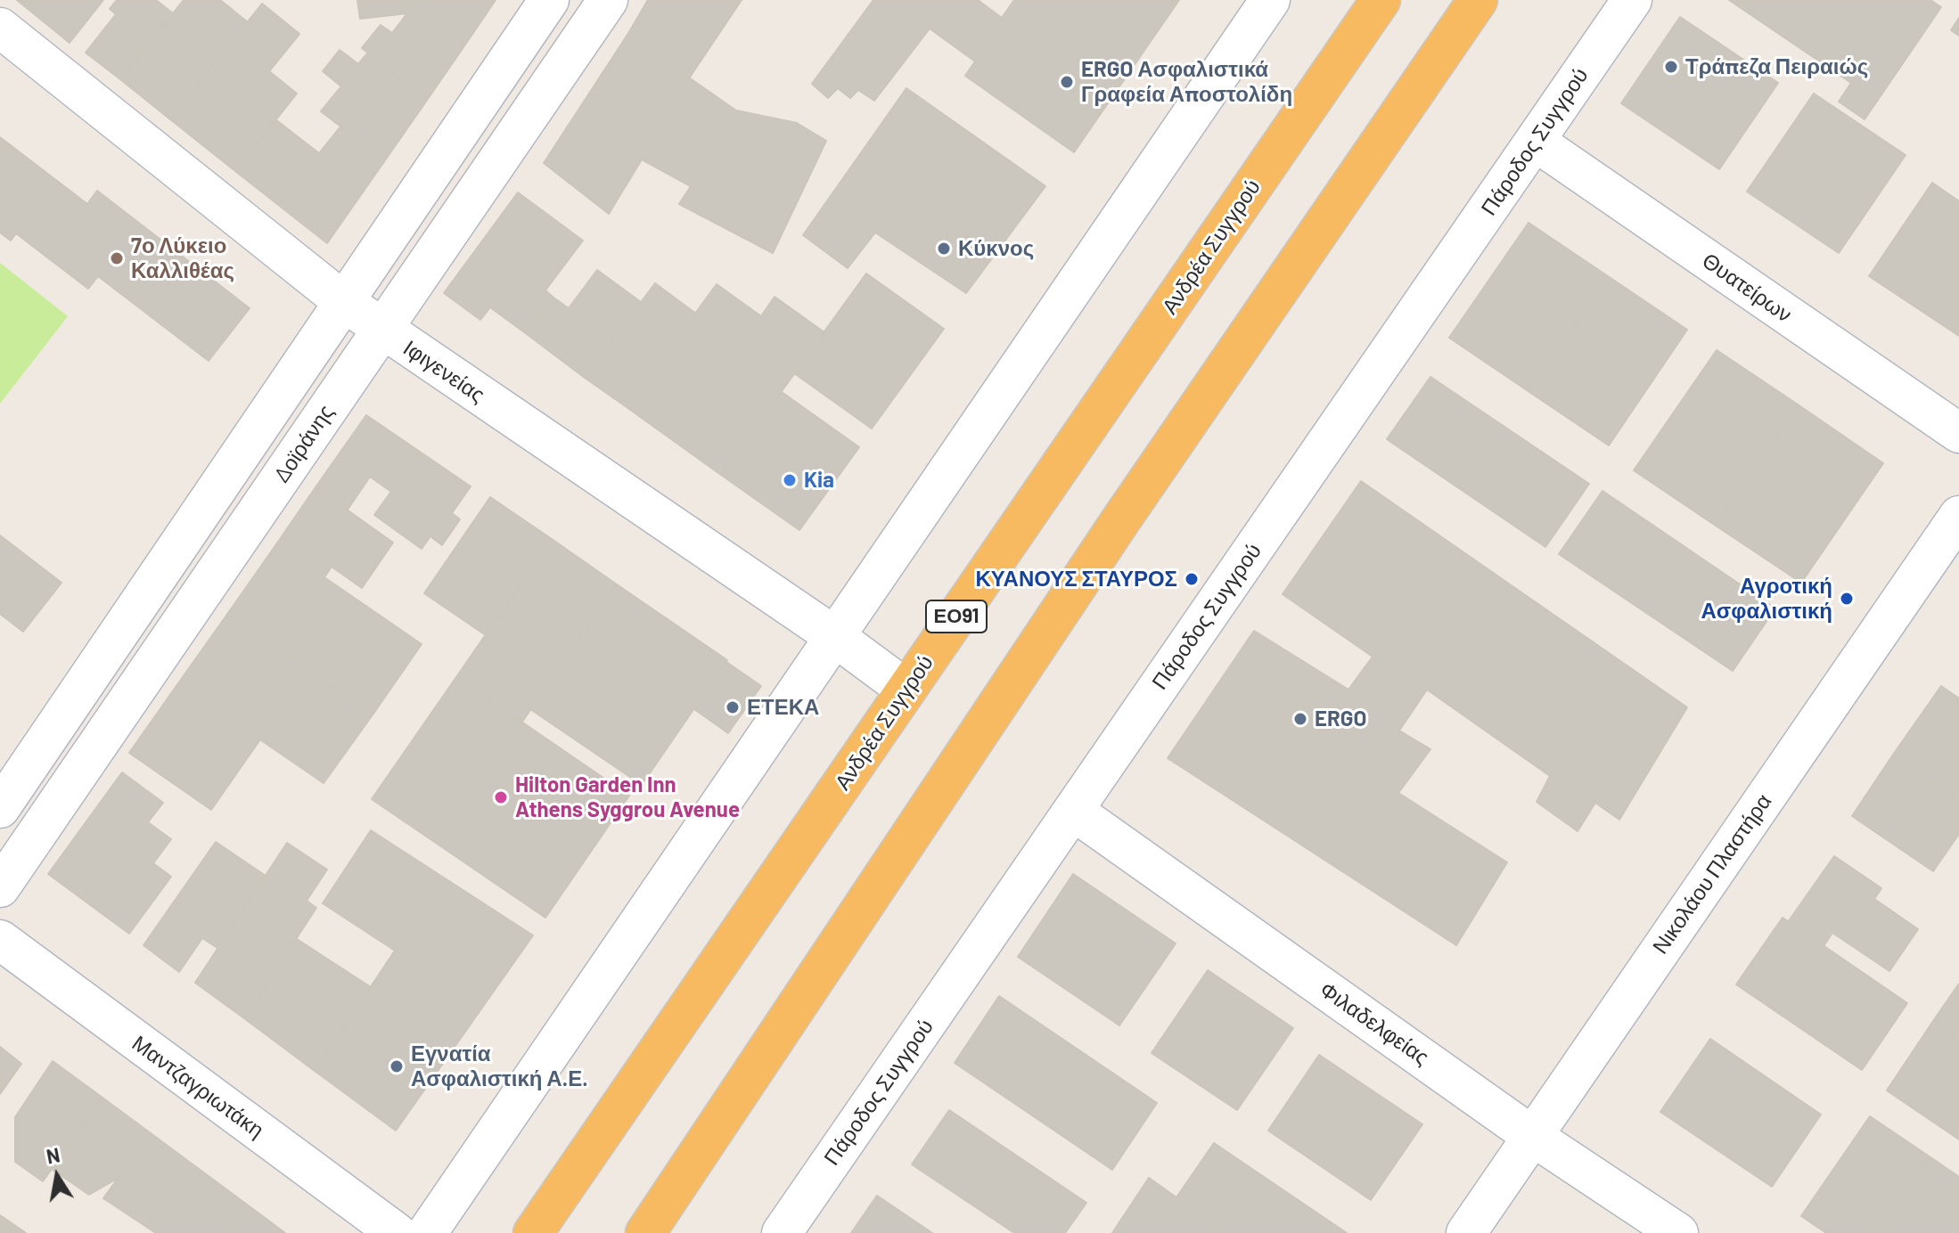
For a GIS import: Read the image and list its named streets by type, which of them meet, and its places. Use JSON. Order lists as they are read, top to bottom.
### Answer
{
  "streets": {
    "highway": ["Ανδρέα Συγγρού", "ΕΟ91"],
    "street": [
      "Πάροδος Συγγρού",
      "Θυατείρων",
      "Ιφιγενείας",
      "Δοϊράνης",
      "Νικολάου Πλαστήρα",
      "Φιλαδελφείας",
      "Μαντζαγριωτάκη"
    ]
  },
  "crossings": [
    ["Πάροδος Συγγρού", "Θυατείρων"],
    ["Πάροδος Συγγρού", "Φιλαδελφείας"],
    ["Ανδρέα Συγγρού", "Ιφιγενείας"],
    ["Ιφιγενείας", "Δοϊράνης"],
    ["Νικολάου Πλαστήρα", "Φιλαδελφείας"]
  ],
  "places": [
    "Τράπεζα Πειραιώς",
    "ERGO Ασφαλιστικά Γραφεία Αποστολίδη",
    "Κύκνος",
    "7ο Λύκειο Καλλιθέας",
    "Kia",
    "ΚΥΑΝΟΥΣ ΣΤΑΥΡΟΣ",
    "Αγροτική Ασφαλιστική",
    "ΕΤΕΚΑ",
    "ERGO",
    "Hilton Garden Inn Athens Syggrou Avenue",
    "Εγνατία Ασφαλιστική Α.Ε."
  ],
  "north": "top"
}
